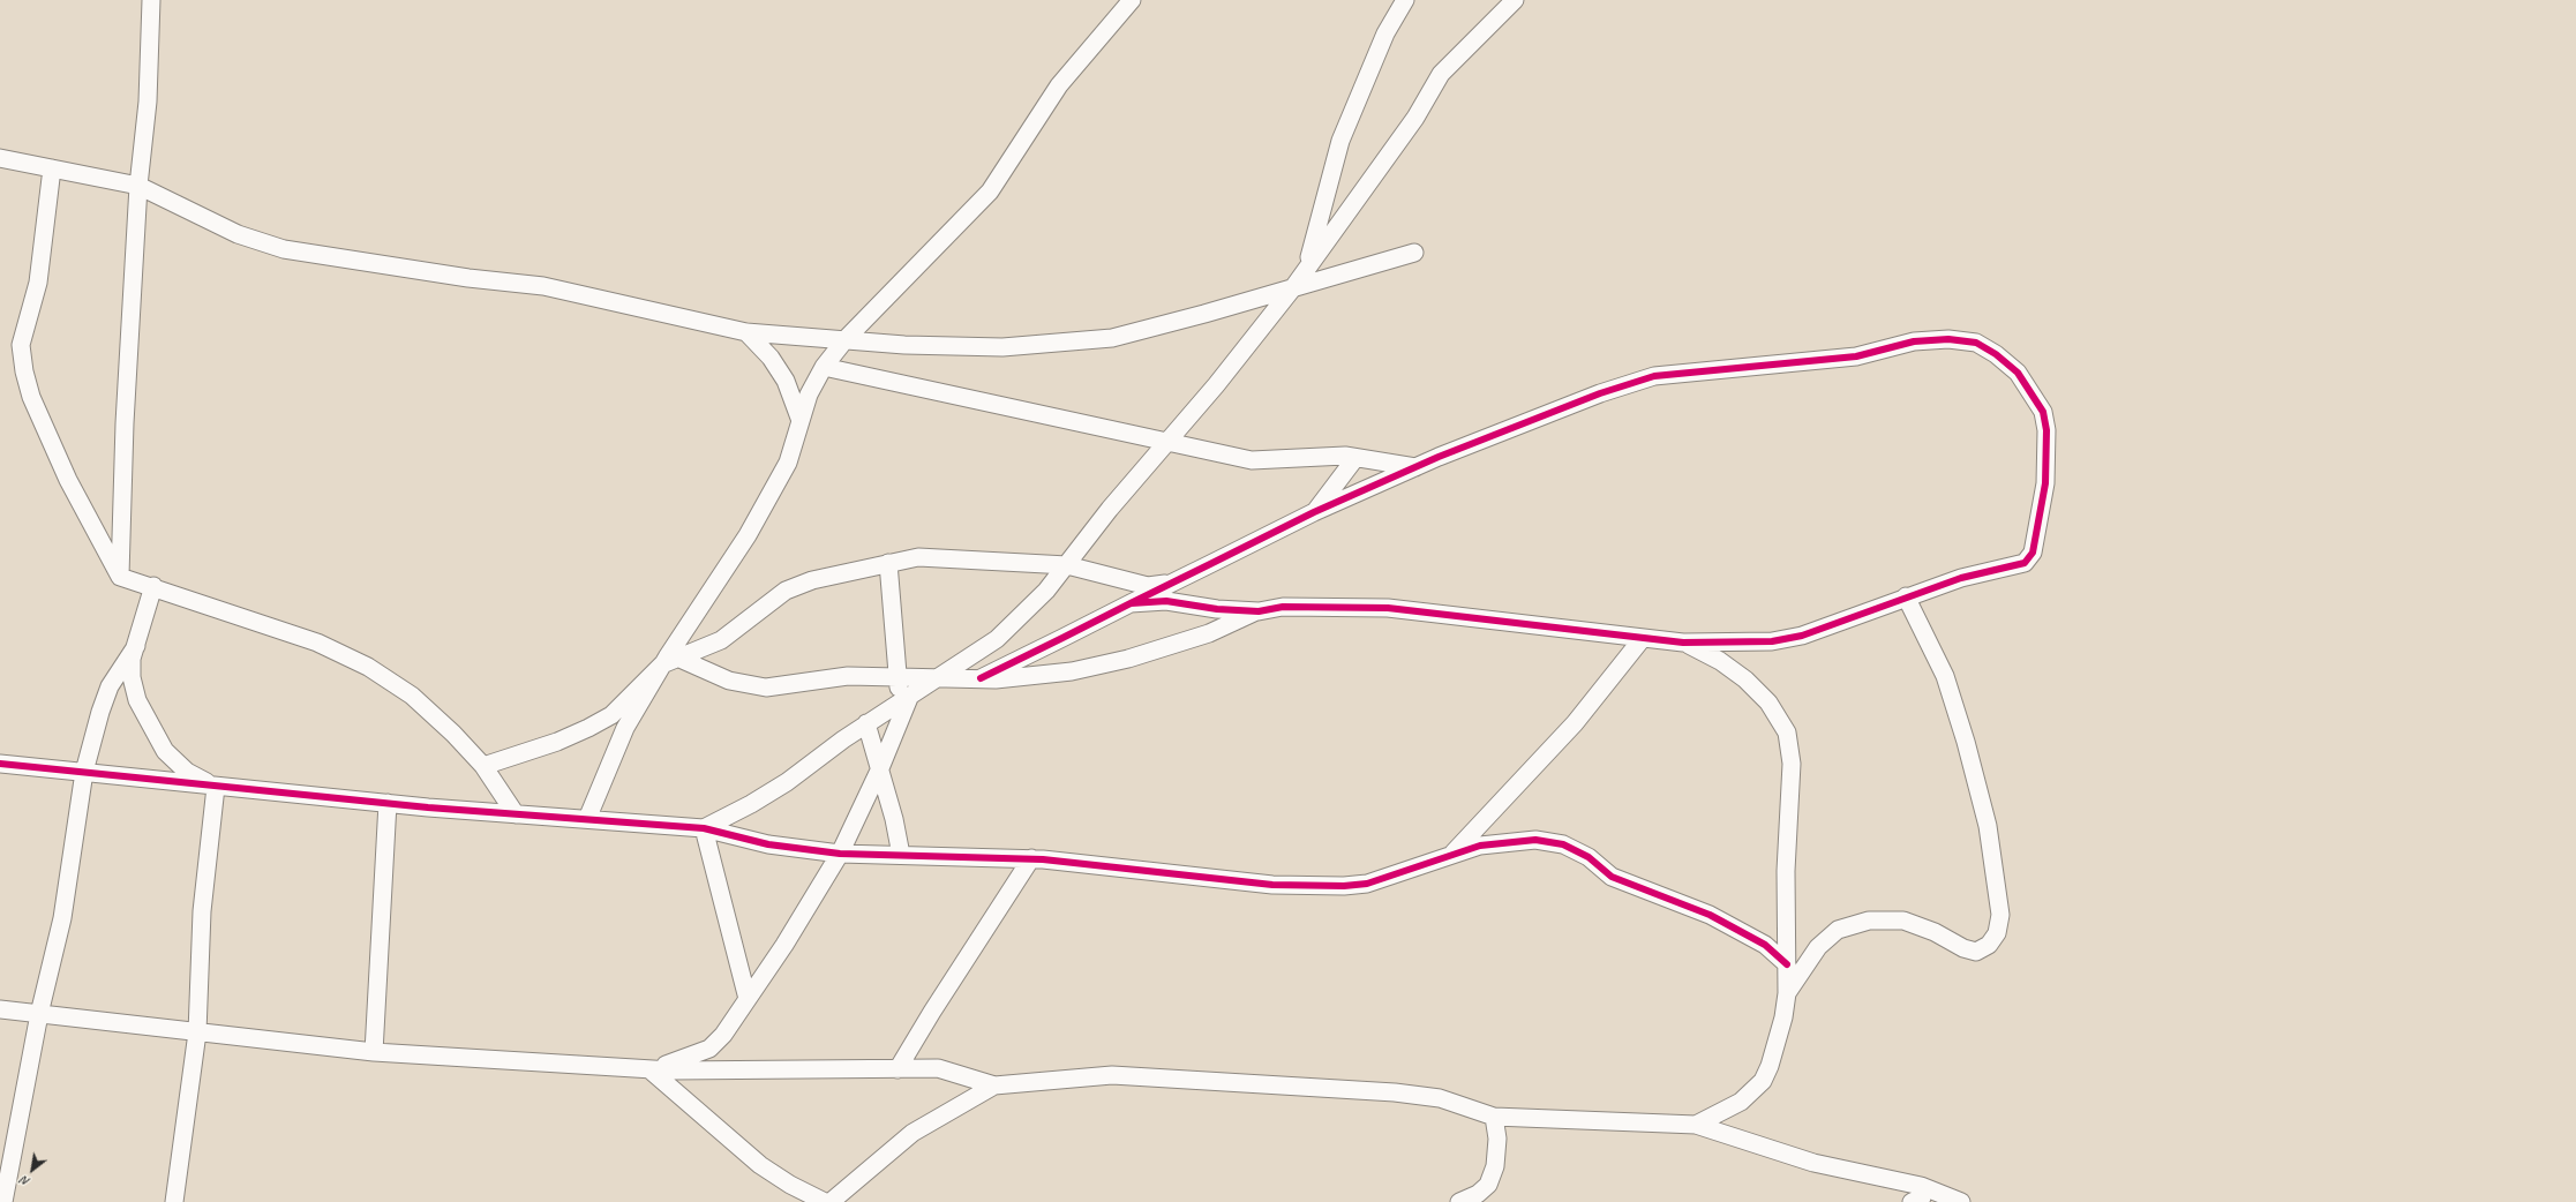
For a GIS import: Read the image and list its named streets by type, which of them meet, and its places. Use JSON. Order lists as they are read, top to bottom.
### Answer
{
  "north": "bottom left"
}
